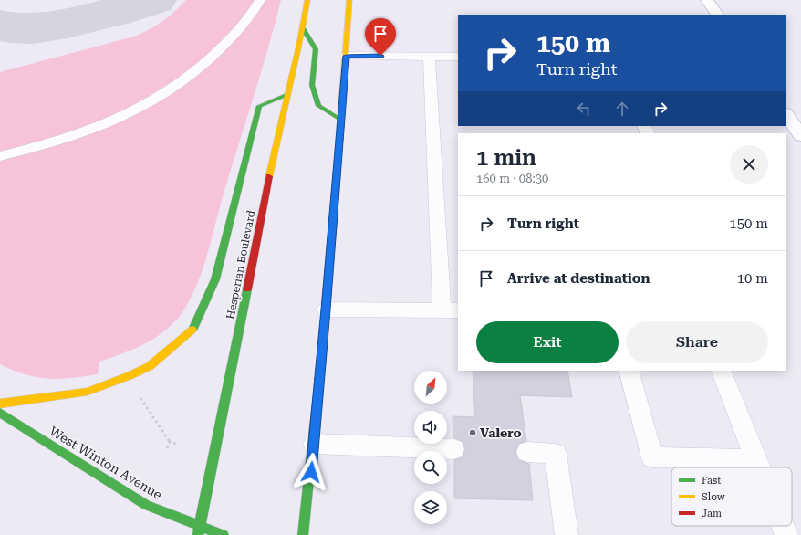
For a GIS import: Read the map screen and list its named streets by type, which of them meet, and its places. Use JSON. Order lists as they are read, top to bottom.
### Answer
{
  "streets": {
    "main road": ["Hesperian Boulevard", "West Winton Avenue"]
  },
  "crossings": [
    ["Hesperian Boulevard", "West Winton Avenue"]
  ],
  "places": ["Valero"],
  "legend": ["Fast", "Slow", "Jam"],
  "north": "top right",
  "page": {
    "turn": ["150 m", "Turn right"],
    "heading": ["1 min", "160 m · 08:30"],
    "list": [
      {
        "name": "Turn right",
        "value": "150 m"
      },
      {
        "name": "Arrive at destination",
        "value": "10 m"
      }
    ],
    "buttons": ["Exit", "Share"]
  }
}
